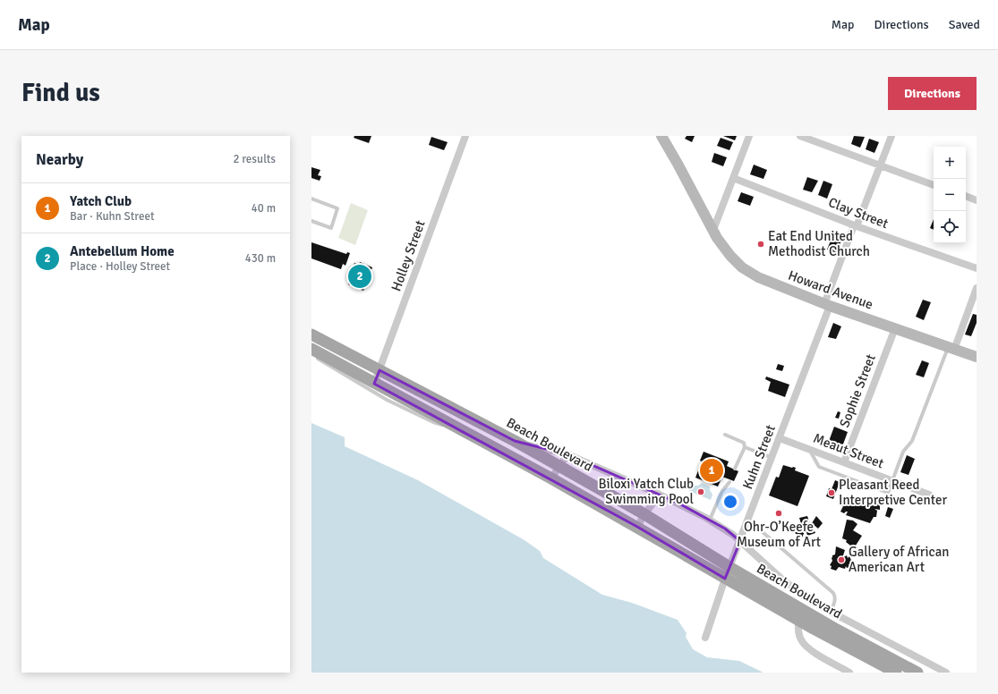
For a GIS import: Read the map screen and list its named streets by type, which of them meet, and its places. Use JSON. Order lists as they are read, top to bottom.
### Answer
{
  "streets": {
    "main road": ["Howard Avenue", "Beach Boulevard"],
    "street": [
      "Clay Street",
      "Holley Street",
      "Sophie Street",
      "Meaut Street",
      "Kuhn Street"
    ]
  },
  "crossings": [
    ["Clay Street", "Kuhn Street"],
    ["Holley Street", "Beach Boulevard"],
    ["Howard Avenue", "Sophie Street"],
    ["Howard Avenue", "Kuhn Street"],
    ["Sophie Street", "Meaut Street"],
    ["Beach Boulevard", "Kuhn Street"],
    ["Meaut Street", "Kuhn Street"]
  ],
  "places": [
    "Eat End United Methodist Church",
    "Biloxi Yatch Club Swimming Pool",
    "Pleasant Reed Interpretive Center",
    "Ohr-O’Keefe Museum of Art",
    "Gallery of African American Art"
  ],
  "page": {
    "header": "Map",
    "nav": ["Map", "Directions", "Saved"],
    "buttons": "Directions",
    "title": "Find us",
    "heading": ["Nearby", "2 results"],
    "map_buttons": ["+", "−"],
    "list": [
      {
        "mark": "1",
        "name": "Yatch Club",
        "note": "Bar · Kuhn Street",
        "value": "40 m"
      },
      {
        "mark": "2",
        "name": "Antebellum Home",
        "note": "Place · Holley Street",
        "value": "430 m"
      }
    ],
    "pins": ["2", "1"]
  }
}
